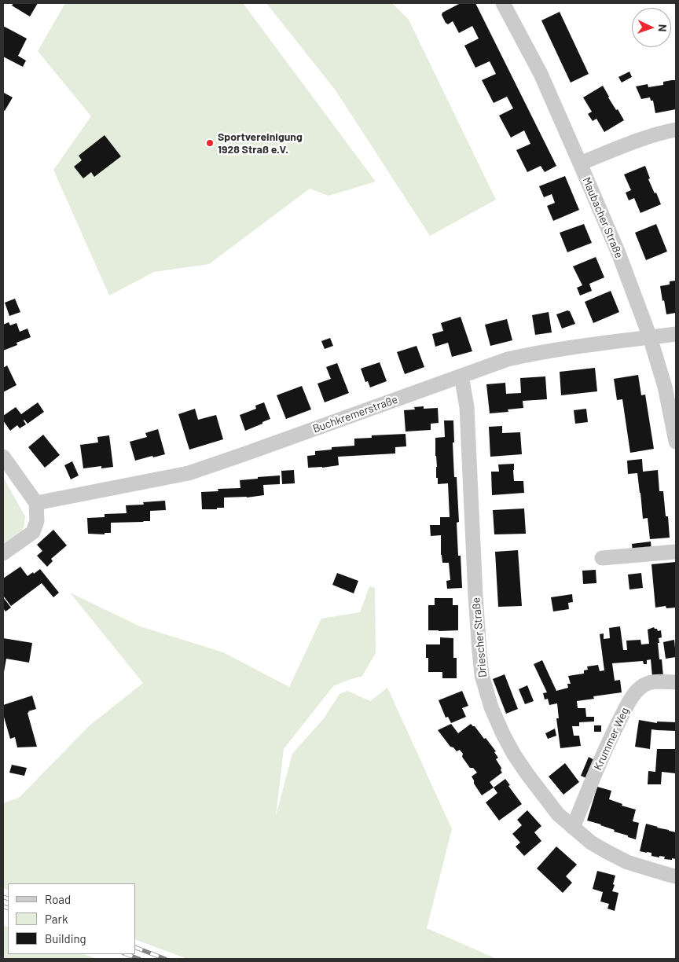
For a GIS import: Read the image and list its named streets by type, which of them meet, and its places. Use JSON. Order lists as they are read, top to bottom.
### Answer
{
  "streets": {
    "street": [
      "Maubacher Straße",
      "Buchkremerstraße",
      "Driescher Straße",
      "Krummer Weg"
    ]
  },
  "crossings": [
    ["Maubacher Straße", "Buchkremerstraße"],
    ["Buchkremerstraße", "Driescher Straße"],
    ["Driescher Straße", "Krummer Weg"]
  ],
  "places": ["Sportvereinigung 1928 Straß e.V."],
  "legend": ["Road", "Park", "Building"],
  "north": "right"
}
